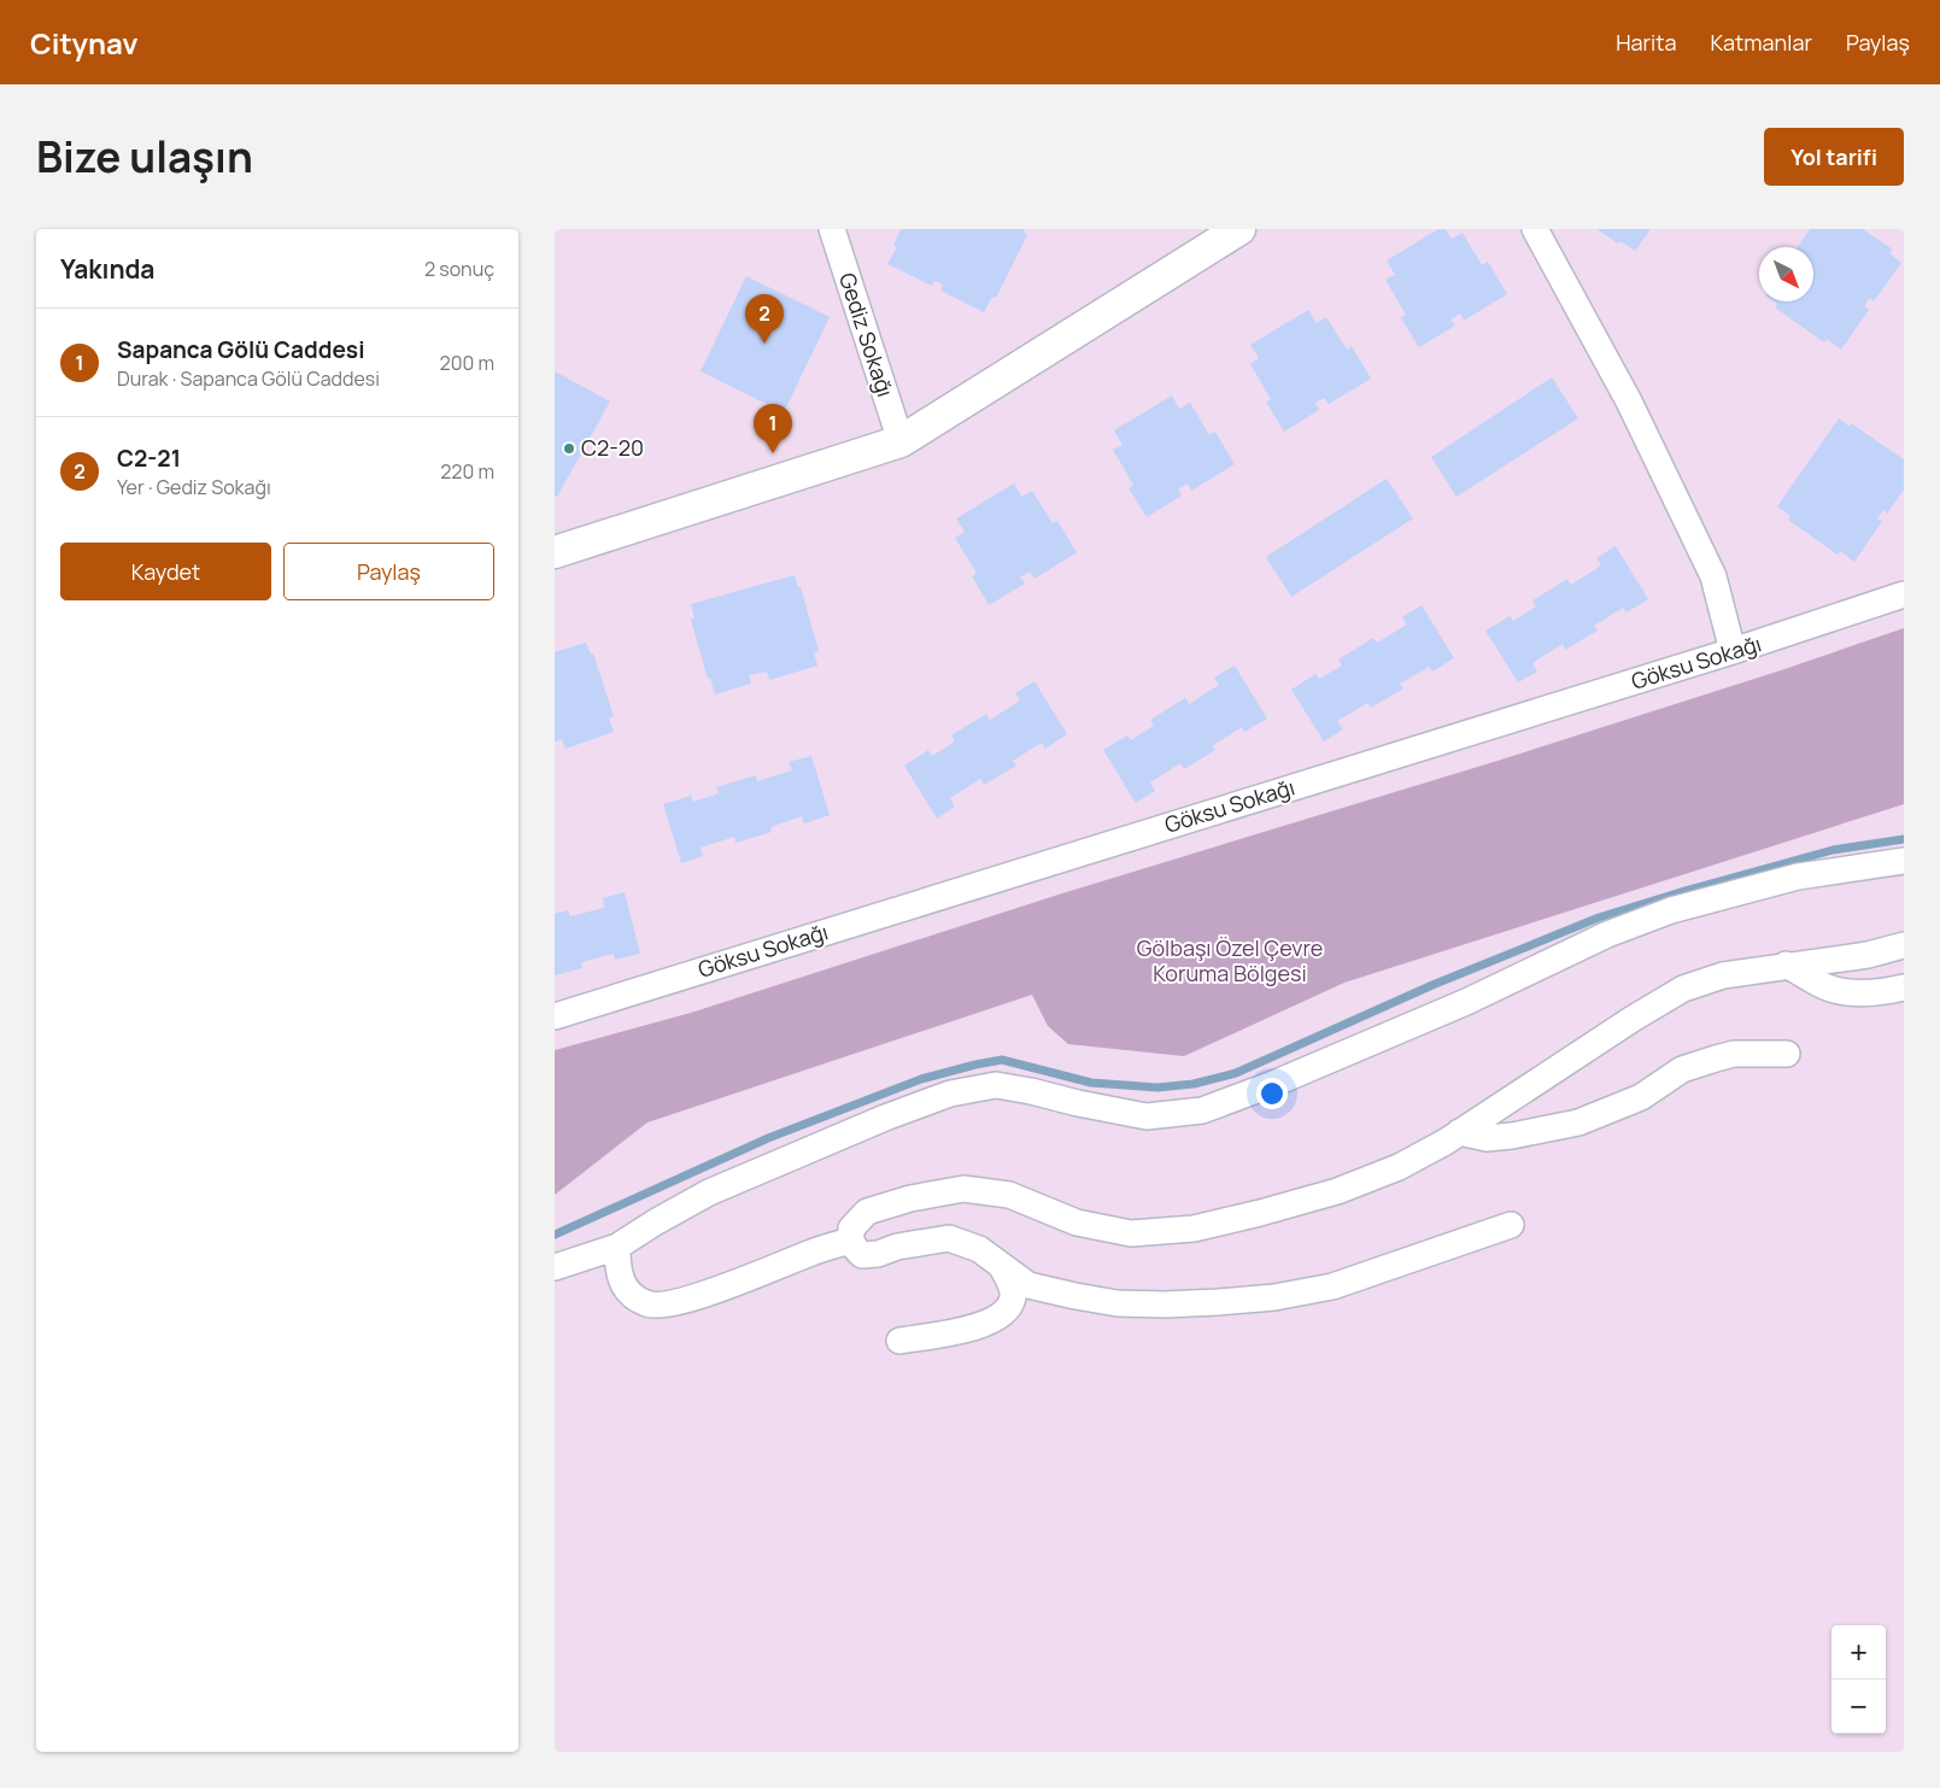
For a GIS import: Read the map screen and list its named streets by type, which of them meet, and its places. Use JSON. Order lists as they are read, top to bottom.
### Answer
{
  "streets": {
    "street": ["Gediz Sokağı", "Göksu Sokağı"]
  },
  "parks": ["Gölbaşı Özel Çevre Koruma Bölgesi"],
  "places": ["C2-20"],
  "north": "bottom right",
  "page": {
    "header": "Citynav",
    "nav": ["Harita", "Katmanlar", "Paylaş"],
    "title": "Bize ulaşın",
    "buttons": [
      "Yol tarifi",
      ["Kaydet", "Paylaş"]
    ],
    "heading": ["Yakında", "2 sonuç"],
    "pins": ["2", "1"],
    "list": [
      {
        "mark": "1",
        "name": "Sapanca Gölü Caddesi",
        "note": "Durak · Sapanca Gölü Caddesi",
        "value": "200 m"
      },
      {
        "mark": "2",
        "name": "C2-21",
        "note": "Yer · Gediz Sokağı",
        "value": "220 m"
      }
    ],
    "map_buttons": ["+", "−"]
  }
}
